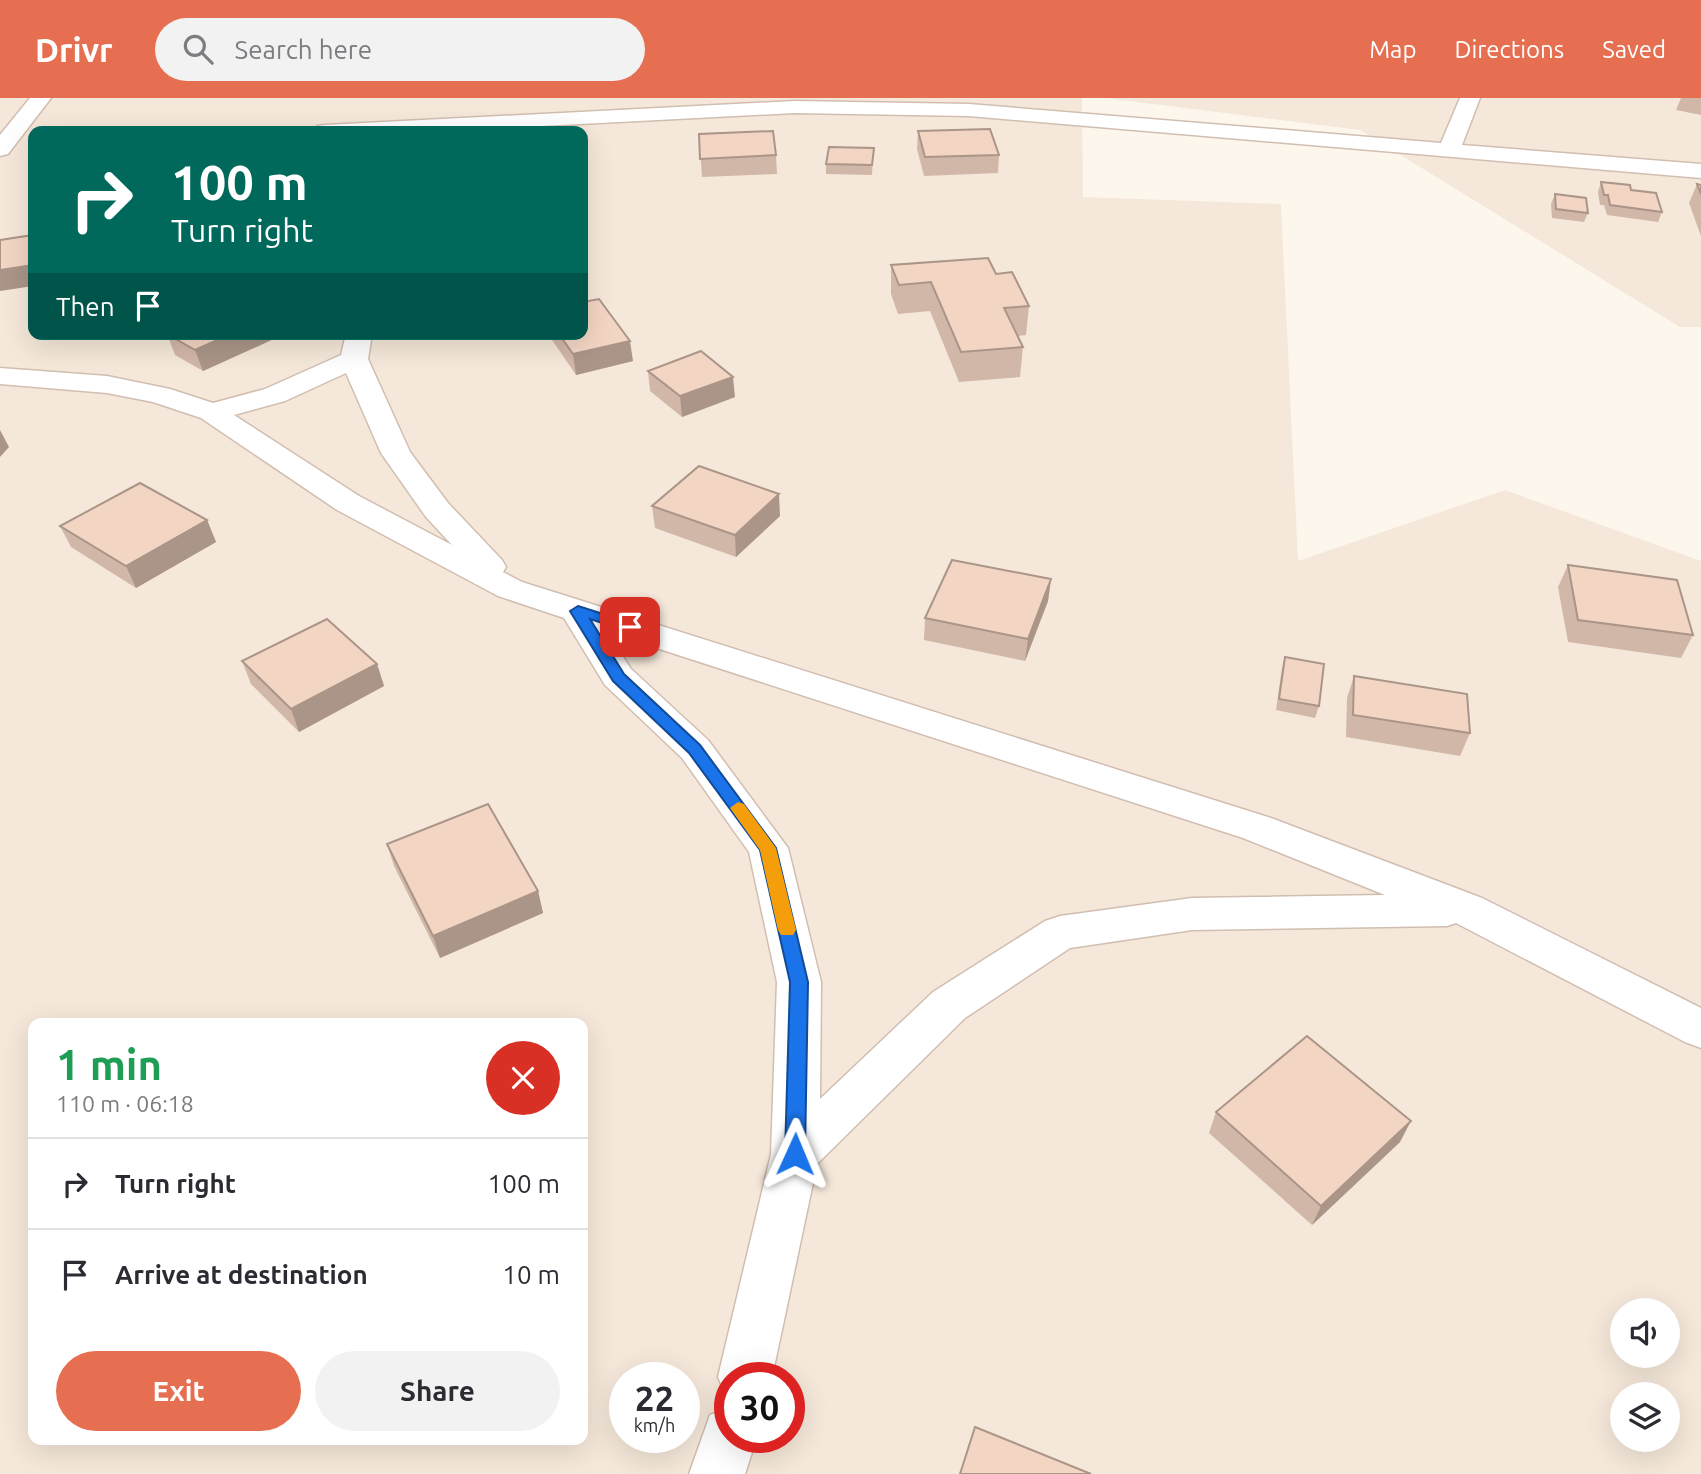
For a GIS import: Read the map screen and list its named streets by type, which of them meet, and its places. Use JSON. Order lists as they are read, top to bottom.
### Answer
{
  "page": {
    "header": "Drivr",
    "search": "Search here",
    "nav": ["Map", "Directions", "Saved"],
    "turn": ["100 m", "Turn right"],
    "then": "Then",
    "heading": ["1 min", "110 m · 06:18"],
    "list": [
      {
        "name": "Turn right",
        "value": "100 m"
      },
      {
        "name": "Arrive at destination",
        "value": "10 m"
      }
    ],
    "buttons": ["Exit", "Share"],
    "speed": "22 km/h",
    "limit": "30"
  }
}
